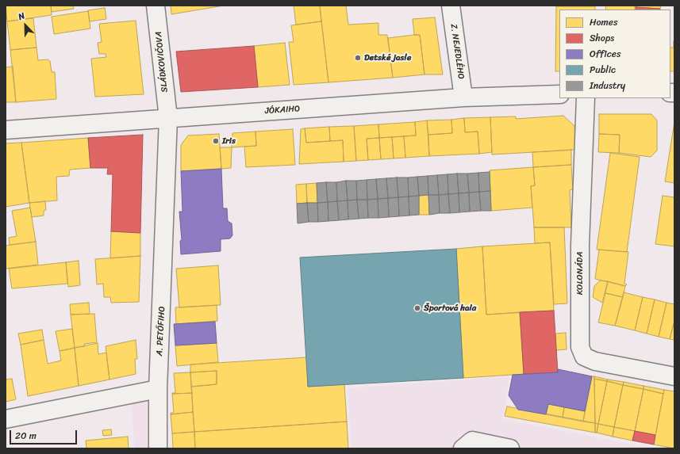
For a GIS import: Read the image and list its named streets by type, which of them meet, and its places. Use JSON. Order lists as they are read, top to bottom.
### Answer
{
  "streets": {
    "street": [
      "Z. NEJEDLÉHO",
      "SLÁDKOVIČOVA",
      "JÓKAIHO",
      "KOLONÁDA",
      "A. PETŐFIHO"
    ]
  },
  "crossings": [
    ["Z. NEJEDLÉHO", "JÓKAIHO"],
    ["SLÁDKOVIČOVA", "JÓKAIHO"],
    ["SLÁDKOVIČOVA", "A. PETŐFIHO"],
    ["JÓKAIHO", "A. PETŐFIHO"]
  ],
  "places": ["Detské jasle", "Iris", "Športová hala"],
  "legend": [
    "Homes",
    "Shops",
    "Offices",
    "Public",
    "Industry"
  ],
  "scale_bar": "20 m",
  "north": "top left"
}
